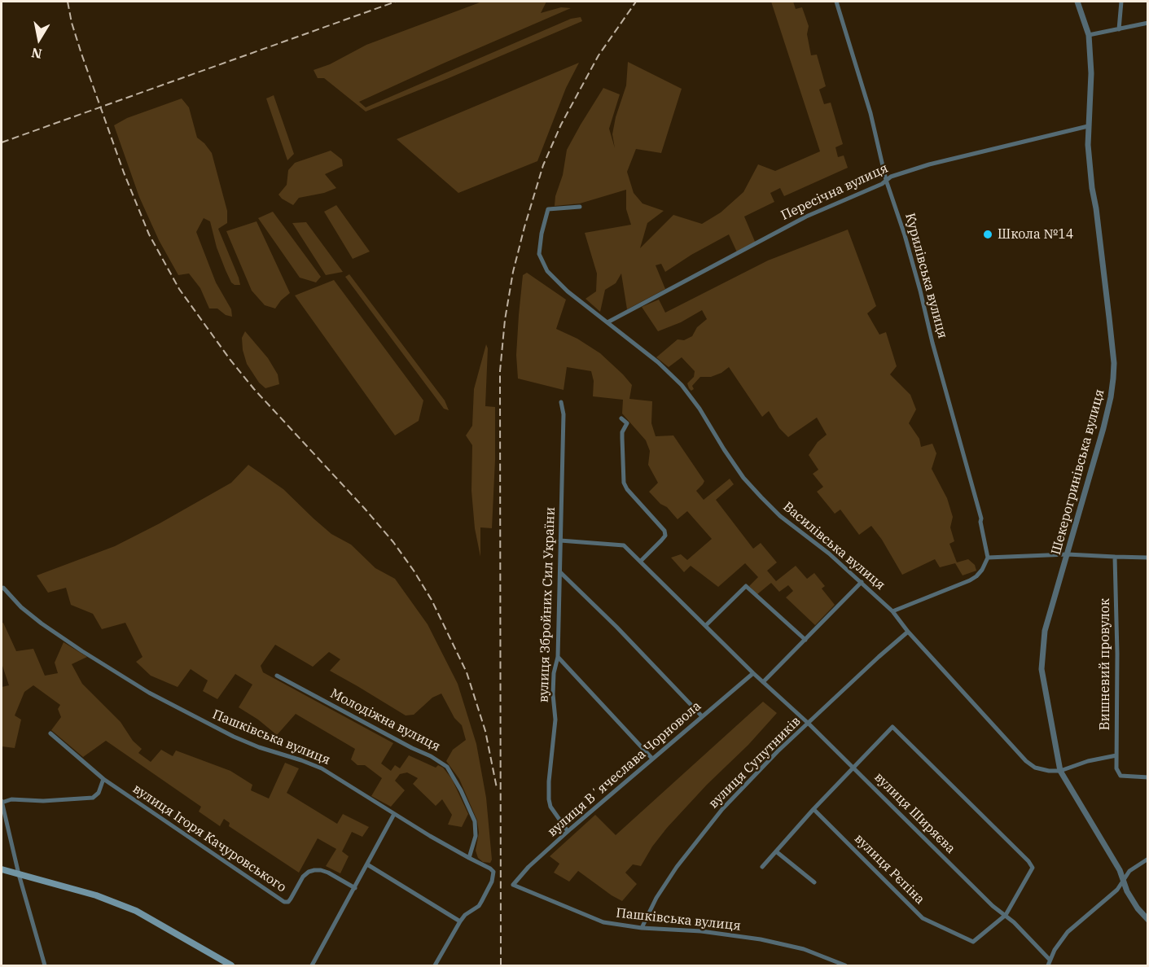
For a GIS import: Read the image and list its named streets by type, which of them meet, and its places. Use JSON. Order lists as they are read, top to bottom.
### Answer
{
  "streets": {
    "street": [
      "Пересічна вулиця",
      "Курилівська вулиця",
      "Шекерогринівська вулиця",
      "Василівська вулиця",
      "вулиця Збройних Сил України",
      "Вишневий провулок",
      "Молодіжна вулиця",
      "Пашківська вулиця",
      "вулиця Супутників",
      "вулиця Вʼячеслава Чорновола",
      "вулиця Ширяєва",
      "вулиця Ігоря Качуровського",
      "вулиця Рєпіна"
    ]
  },
  "crossings": [
    ["Пересічна вулиця", "Курилівська вулиця"],
    ["Пересічна вулиця", "Шекерогринівська вулиця"],
    ["Пересічна вулиця", "Василівська вулиця"],
    ["Шекерогринівська вулиця", "Василівська вулиця"],
    ["Василівська вулиця", "вулиця Супутників"],
    ["вулиця Збройних Сил України", "вулиця Вʼячеслава Чорновола"],
    ["вулиця Збройних Сил України", "вулиця Ширяєва"],
    ["Молодіжна вулиця", "Пашківська вулиця"],
    ["Пашківська вулиця", "вулиця Супутників"],
    ["Пашківська вулиця", "вулиця Вʼячеслава Чорновола"],
    ["вулиця Супутників", "вулиця Ширяєва"],
    ["вулиця Вʼячеслава Чорновола", "вулиця Ширяєва"],
    ["вулиця Ширяєва", "вулиця Рєпіна"]
  ],
  "places": ["Школа №14"],
  "north": "bottom"
}
